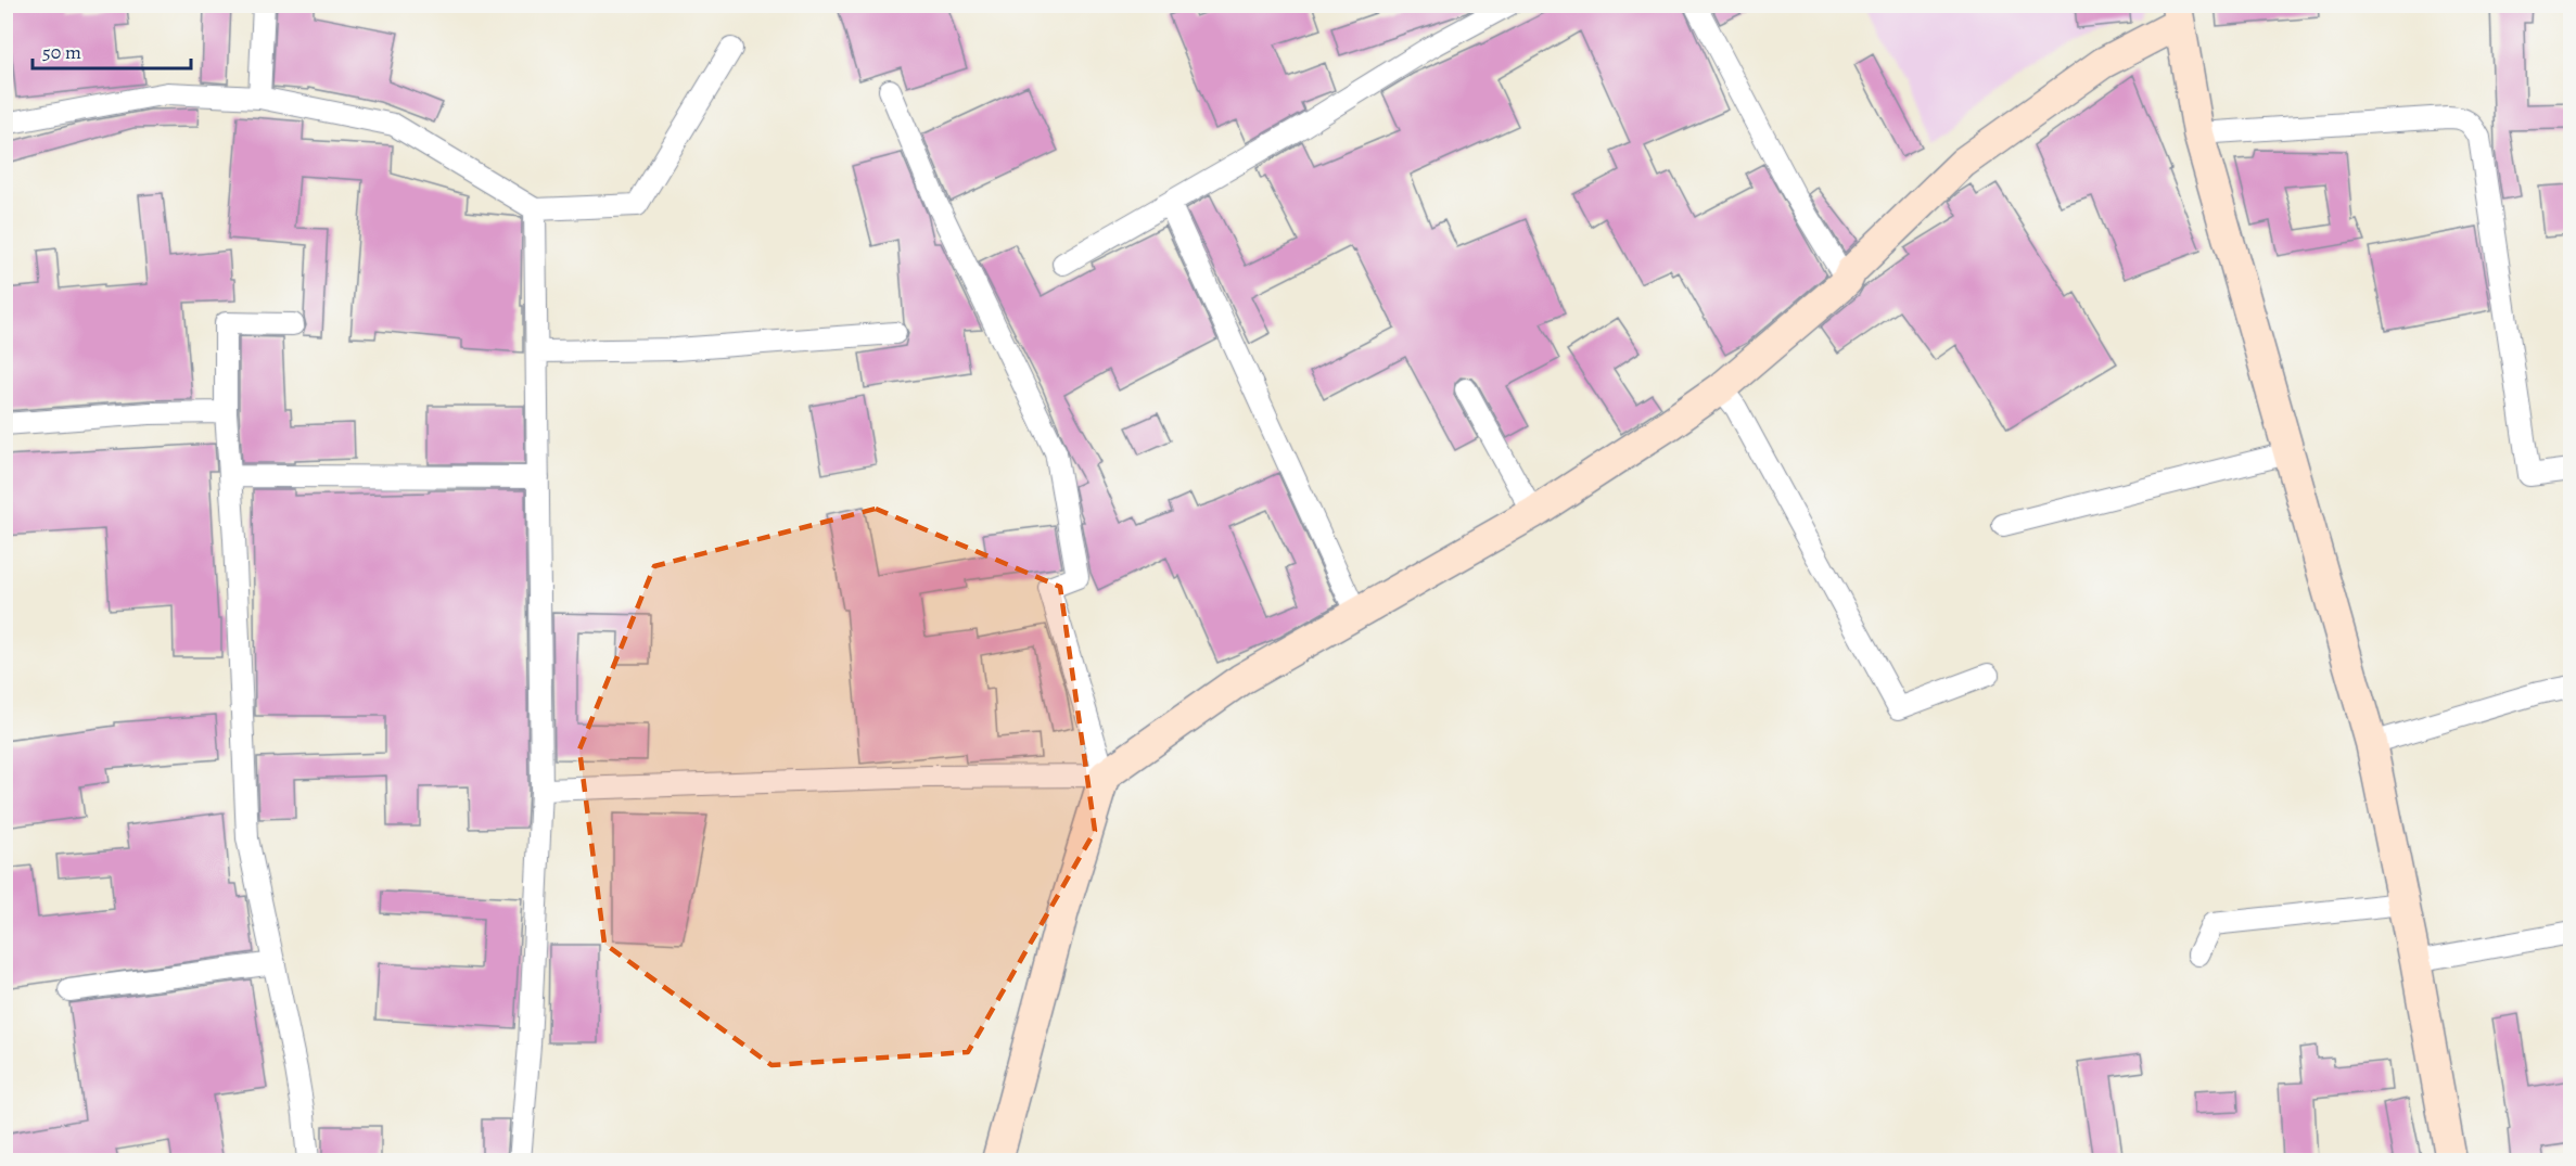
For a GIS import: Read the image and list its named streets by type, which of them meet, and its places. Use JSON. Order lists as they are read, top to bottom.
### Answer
{
  "scale_bar": "50 m"
}
